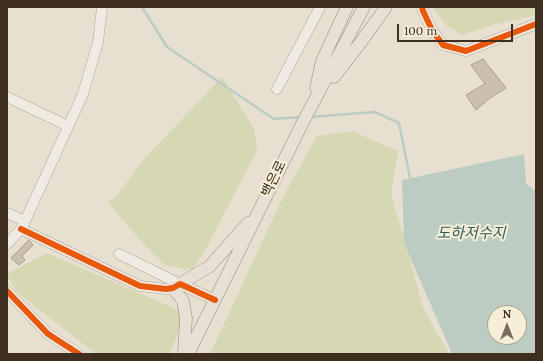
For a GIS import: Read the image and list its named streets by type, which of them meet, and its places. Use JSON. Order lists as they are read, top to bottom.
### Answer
{
  "streets": {
    "main road": ["백은로"]
  },
  "water": ["도하저수지"],
  "scale_bar": "100 m",
  "north": "top"
}
